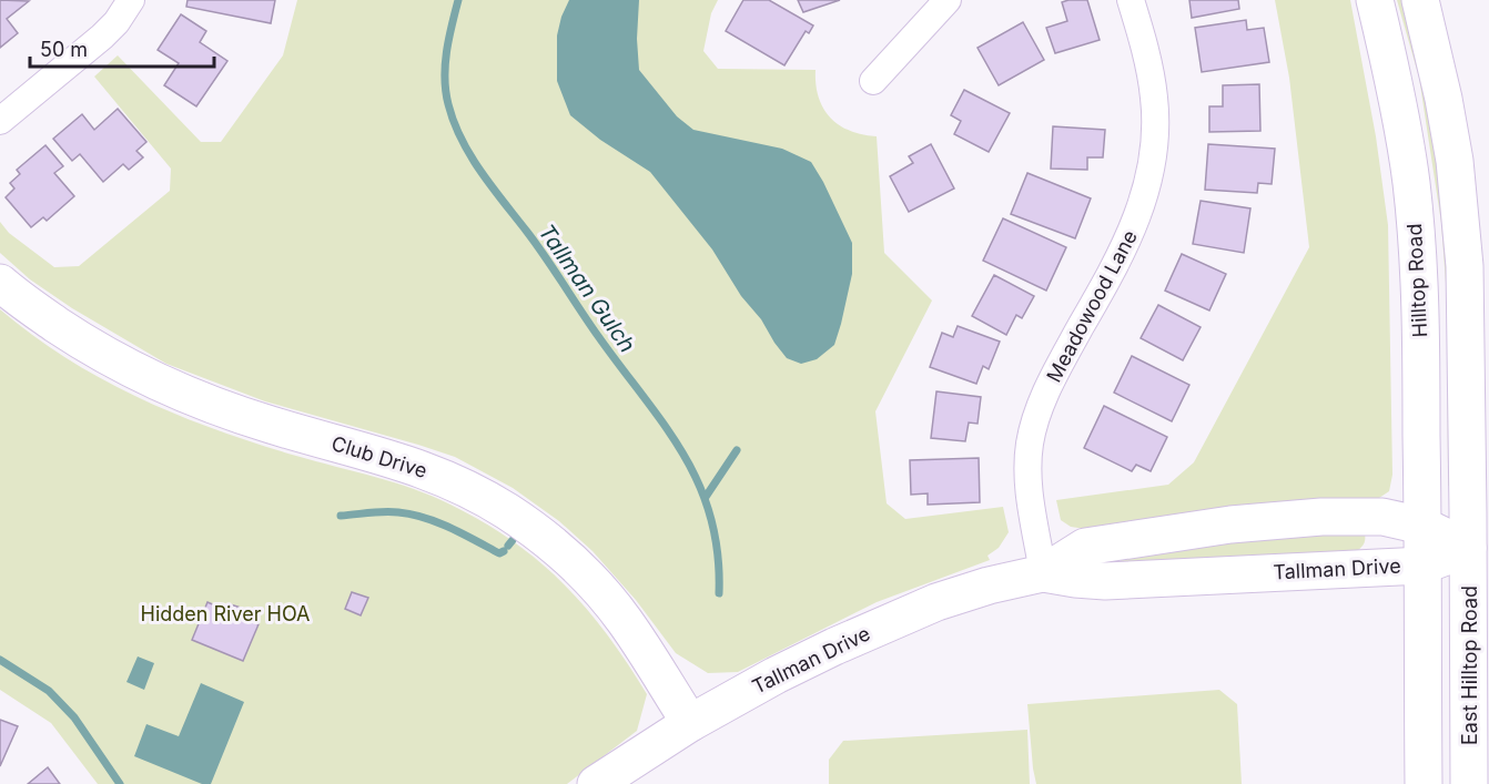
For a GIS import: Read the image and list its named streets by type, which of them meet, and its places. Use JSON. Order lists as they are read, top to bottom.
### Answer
{
  "streets": {
    "street": [
      "Hilltop Road",
      "Meadowood Lane",
      "Club Drive",
      "Tallman Drive",
      "East Hilltop Road"
    ]
  },
  "crossings": [
    ["Hilltop Road", "Tallman Drive"],
    ["Meadowood Lane", "Tallman Drive"],
    ["Club Drive", "Tallman Drive"],
    ["Tallman Drive", "East Hilltop Road"]
  ],
  "water": ["Tallman Gulch"],
  "parks": ["Hidden River HOA"],
  "scale_bar": "50 m"
}
